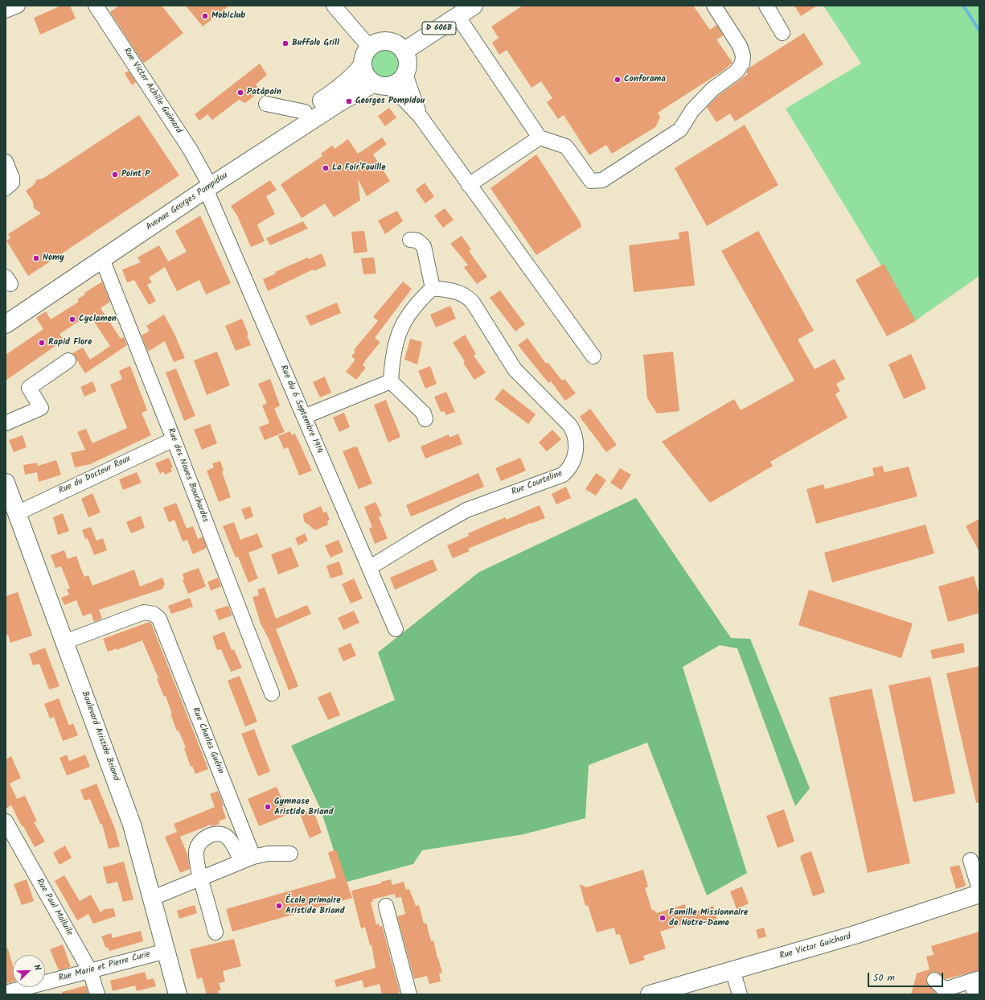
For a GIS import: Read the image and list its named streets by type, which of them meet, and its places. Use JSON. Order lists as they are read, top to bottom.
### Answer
{
  "streets": {
    "main road": [
      "D 606B",
      "Avenue Georges Pompidou",
      "Boulevard Aristide Briand",
      "Rue Victor Guichard"
    ],
    "street": [
      "Rue Victor Achille Guimard",
      "Rue du 6 Septembre 1914",
      "Rue du Docteur Roux",
      "Rue des Noues Bouchardes",
      "Rue Courteline",
      "Rue Charles Guérin",
      "Rue Paul Malluile",
      "Rue Marie et Pierre Curie"
    ]
  },
  "crossings": [
    ["D 606B", "Avenue Georges Pompidou"],
    ["Rue Victor Achille Guimard", "Avenue Georges Pompidou"],
    ["Rue Victor Achille Guimard", "Rue du 6 Septembre 1914"],
    ["Avenue Georges Pompidou", "Rue du 6 Septembre 1914"],
    ["Avenue Georges Pompidou", "Rue des Noues Bouchardes"],
    ["Rue du 6 Septembre 1914", "Rue Courteline"],
    ["Rue du Docteur Roux", "Rue des Noues Bouchardes"],
    ["Rue du Docteur Roux", "Boulevard Aristide Briand"],
    ["Boulevard Aristide Briand", "Rue Charles Guérin"],
    ["Boulevard Aristide Briand", "Rue Marie et Pierre Curie"],
    ["Rue Paul Malluile", "Rue Marie et Pierre Curie"]
  ],
  "places": [
    "Mobiclub",
    "Buffalo Grill",
    "Conforama",
    "Patàpain",
    "Georges Pompidou",
    "La Foir'Fouille",
    "Point P",
    "Nomy",
    "Cyclamen",
    "Rapid Flore",
    "Gymnase Aristide Briand",
    "École primaire Aristide Briand",
    "Famille Missionnaire de Notre-Dame"
  ],
  "scale_bar": "50 m",
  "north": "top right"
}
